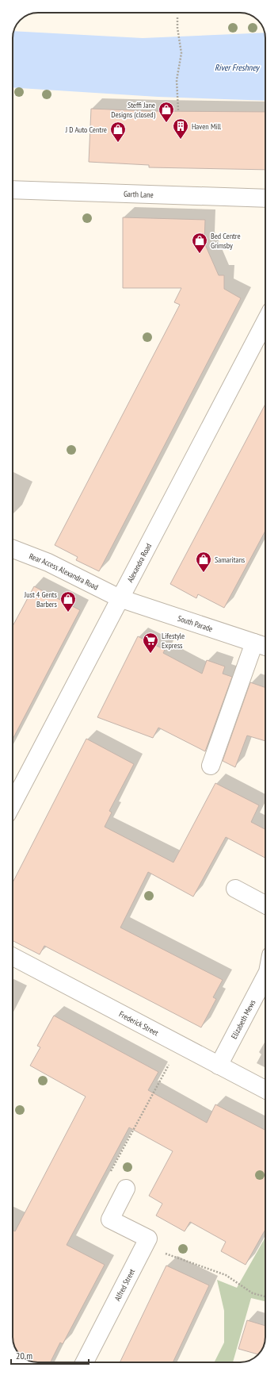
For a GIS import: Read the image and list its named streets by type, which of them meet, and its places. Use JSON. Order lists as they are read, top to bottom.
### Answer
{
  "streets": {
    "street": [
      "Garth Lane",
      "Alexandra Road",
      "Rear Access Alexandra Road",
      "South Parade",
      "Elizabeth Mews",
      "Frederick Street",
      "Alfred Street"
    ]
  },
  "crossings": [
    ["Alexandra Road", "Rear Access Alexandra Road"],
    ["Alexandra Road", "South Parade"],
    ["Rear Access Alexandra Road", "South Parade"],
    ["Elizabeth Mews", "Frederick Street"]
  ],
  "water": ["River Freshney"],
  "places": {
    "shop": [
      "Steffi Jane Designs (closed)",
      "J D Auto Centre",
      "Bed Centre Grimsby",
      "Samaritans",
      "Just 4 Gents Barbers"
    ],
    "building": ["Haven Mill"],
    "supermarket": ["Lifestyle Express"]
  },
  "scale_bar": "20 m"
}
